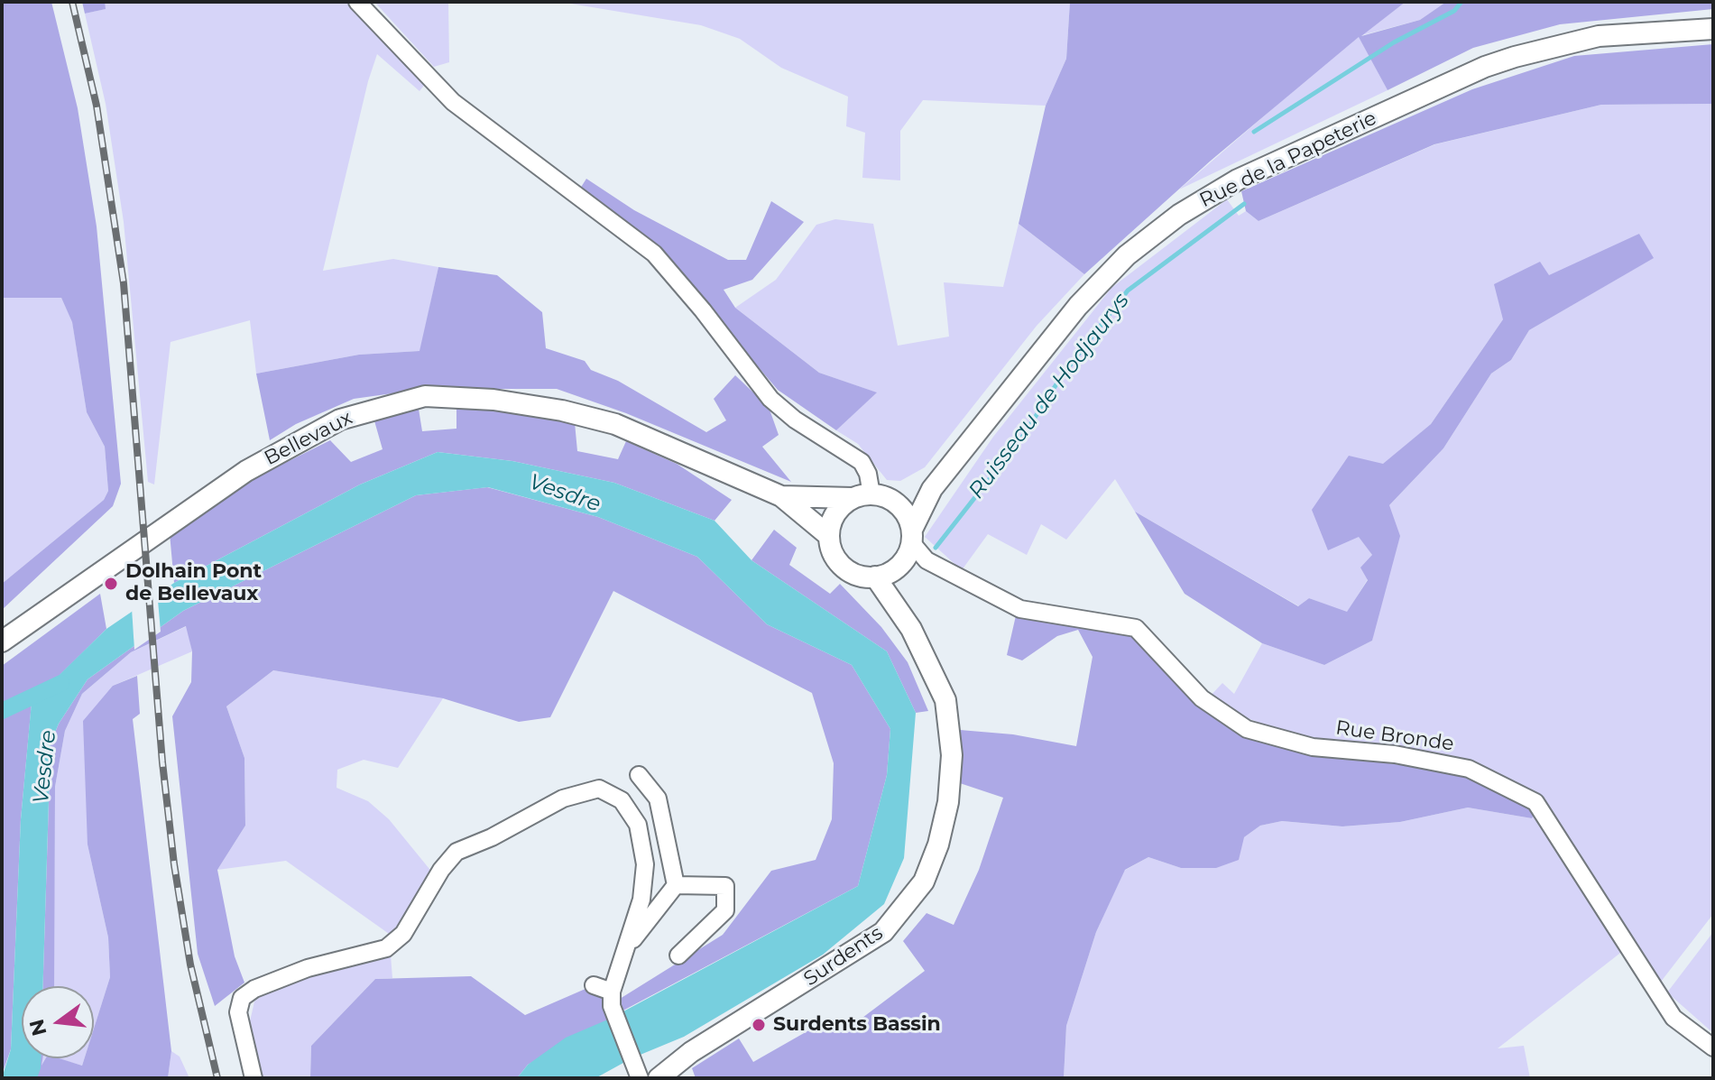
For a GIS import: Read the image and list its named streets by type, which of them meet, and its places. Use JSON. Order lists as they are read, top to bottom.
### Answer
{
  "streets": {
    "main road": ["Rue de la Papeterie", "Bellevaux", "Surdents"],
    "street": ["Rue Bronde"]
  },
  "crossings": [
    ["Rue de la Papeterie", "Bellevaux"],
    ["Rue de la Papeterie", "Rue Bronde"],
    ["Rue de la Papeterie", "Surdents"],
    ["Bellevaux", "Rue Bronde"],
    ["Bellevaux", "Surdents"],
    ["Rue Bronde", "Surdents"]
  ],
  "water": ["Ruisseau de Hodjaurys", "Vesdre"],
  "places": ["Dolhain Pont de Bellevaux", "Surdents Bassin"],
  "north": "left"
}
